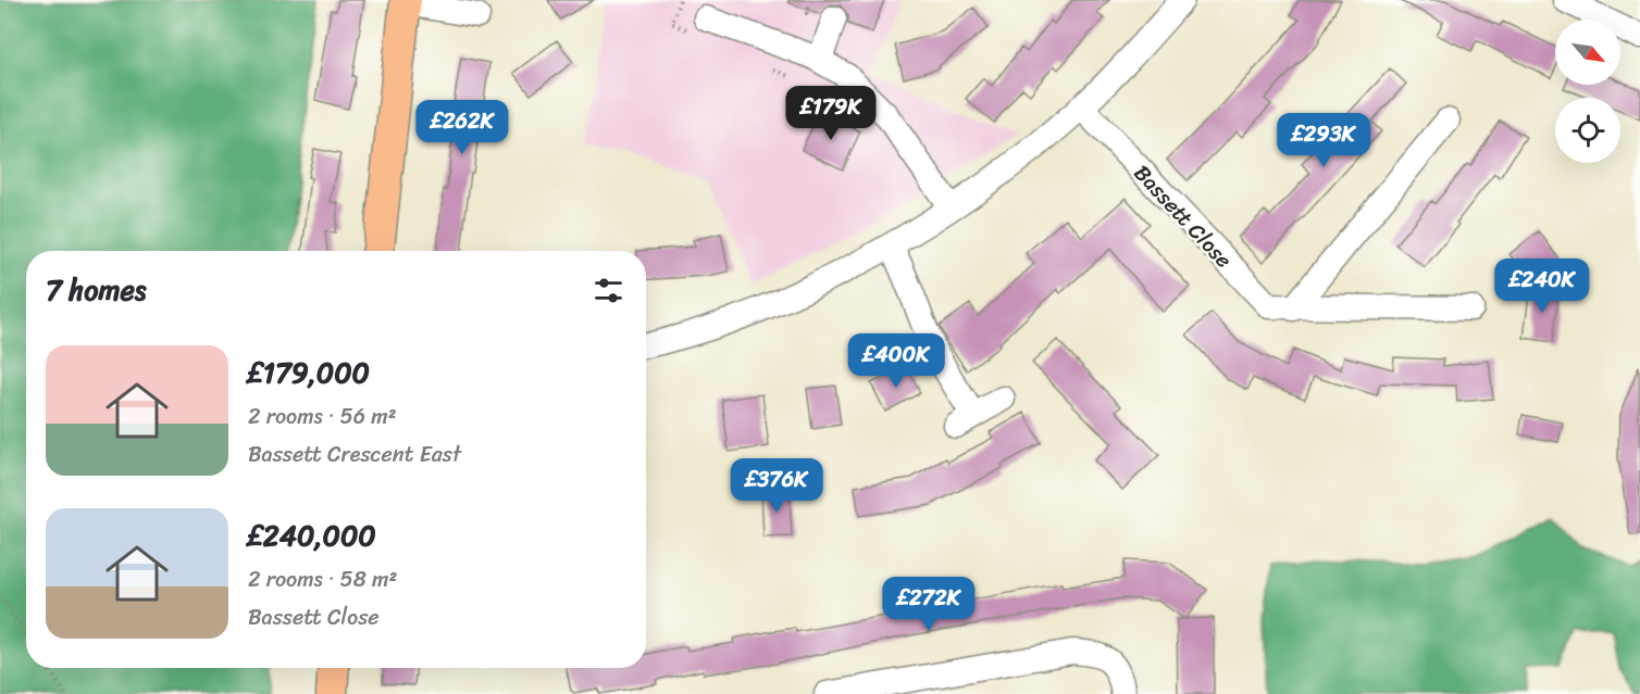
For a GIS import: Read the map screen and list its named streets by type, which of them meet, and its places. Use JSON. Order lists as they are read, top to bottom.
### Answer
{
  "streets": {
    "street": ["Bassett Close"]
  },
  "north": "bottom right",
  "page": {
    "price": [
      "£179K",
      "£262K",
      "£293K",
      "£240K",
      "£400K",
      "£376K",
      "£272K"
    ],
    "heading": "7 homes",
    "list": [
      {
        "name": "£179,000",
        "note": "2 rooms · 56 m² · Bassett Crescent East"
      },
      {
        "name": "£240,000",
        "note": "2 rooms · 58 m² · Bassett Close"
      }
    ]
  }
}
